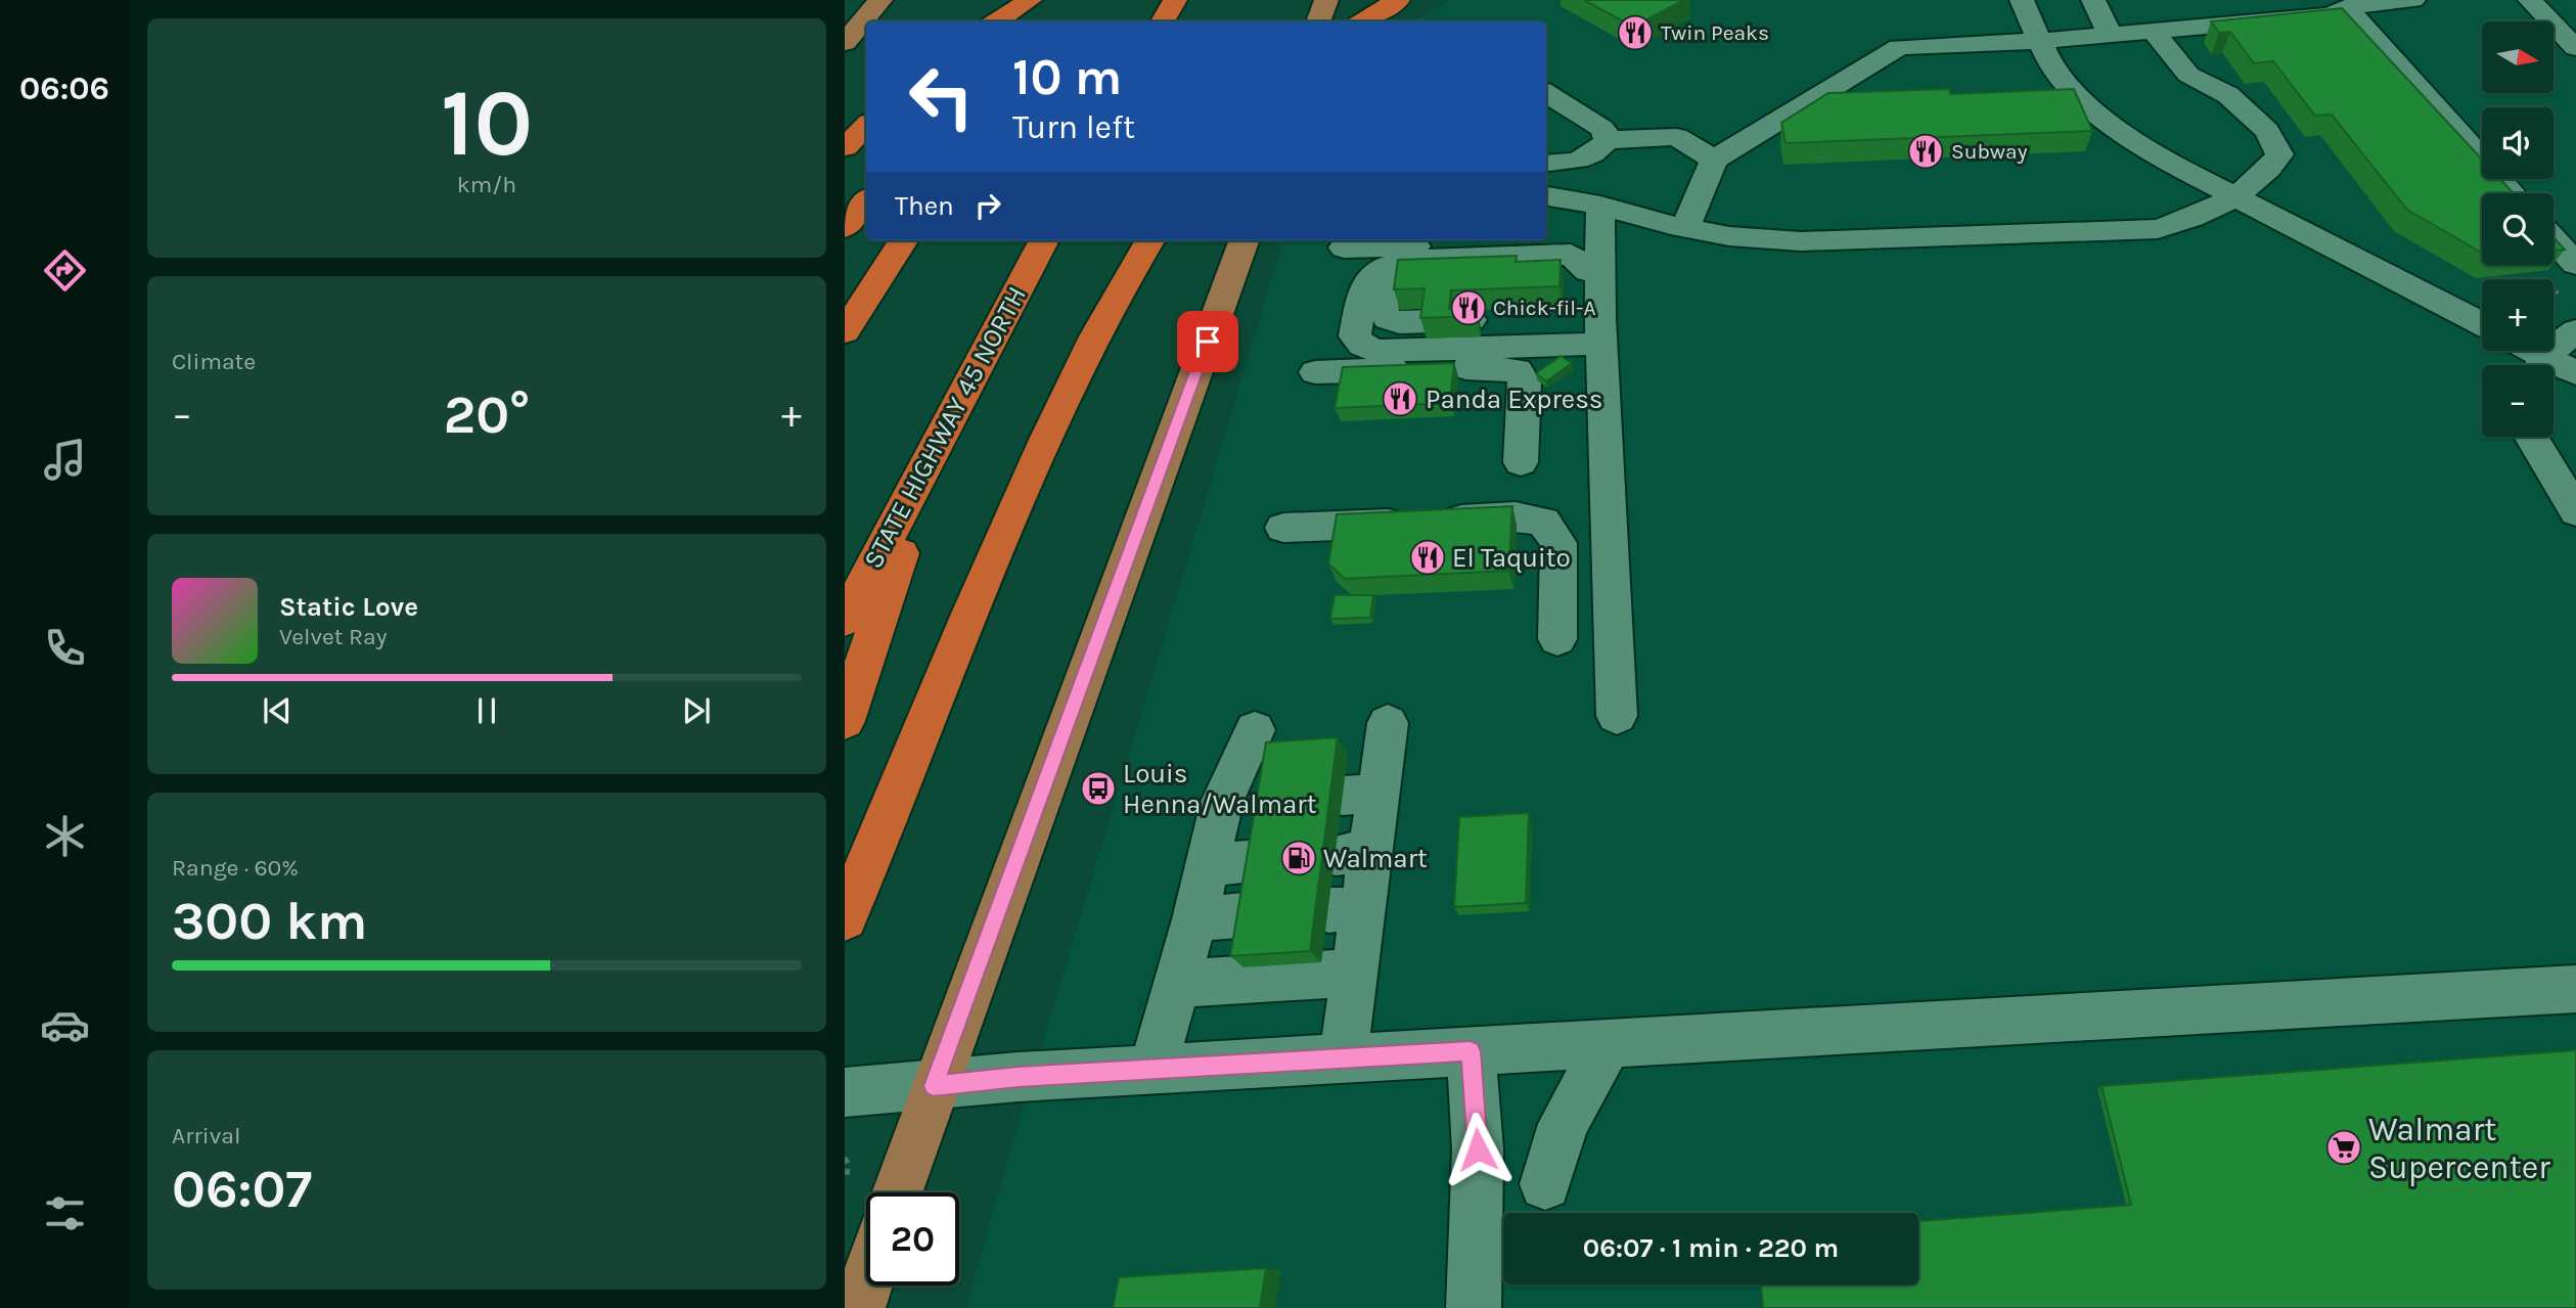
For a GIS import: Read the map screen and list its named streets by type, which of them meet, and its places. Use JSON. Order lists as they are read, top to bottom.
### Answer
{
  "streets": {
    "highway": ["STATE HIGHWAY 45 NORTH"]
  },
  "places": {
    "restaurant": [
      "Twin Peaks",
      "Subway",
      "Chick-fil-A",
      "Panda Express",
      "El Taquito"
    ],
    "bus stop": ["Louis Henna/Walmart"],
    "fuel station": ["Walmart"],
    "supermarket": ["Walmart Supercenter"]
  },
  "north": "right",
  "page": {
    "tabs": "06:06",
    "tile": [
      ["10", "km/h"],
      "Climate",
      ["Range · 60%", "300 km"],
      ["Arrival", "06:07"]
    ],
    "map_buttons": ["+", "−"],
    "turn": ["10 m", "Turn left"],
    "then": "Then",
    "heat": ["−", "20°", "+"],
    "song": ["Static Love", "Velvet Ray"],
    "limit": "20",
    "trip": "06:07 · 1 min · 220 m"
  }
}
